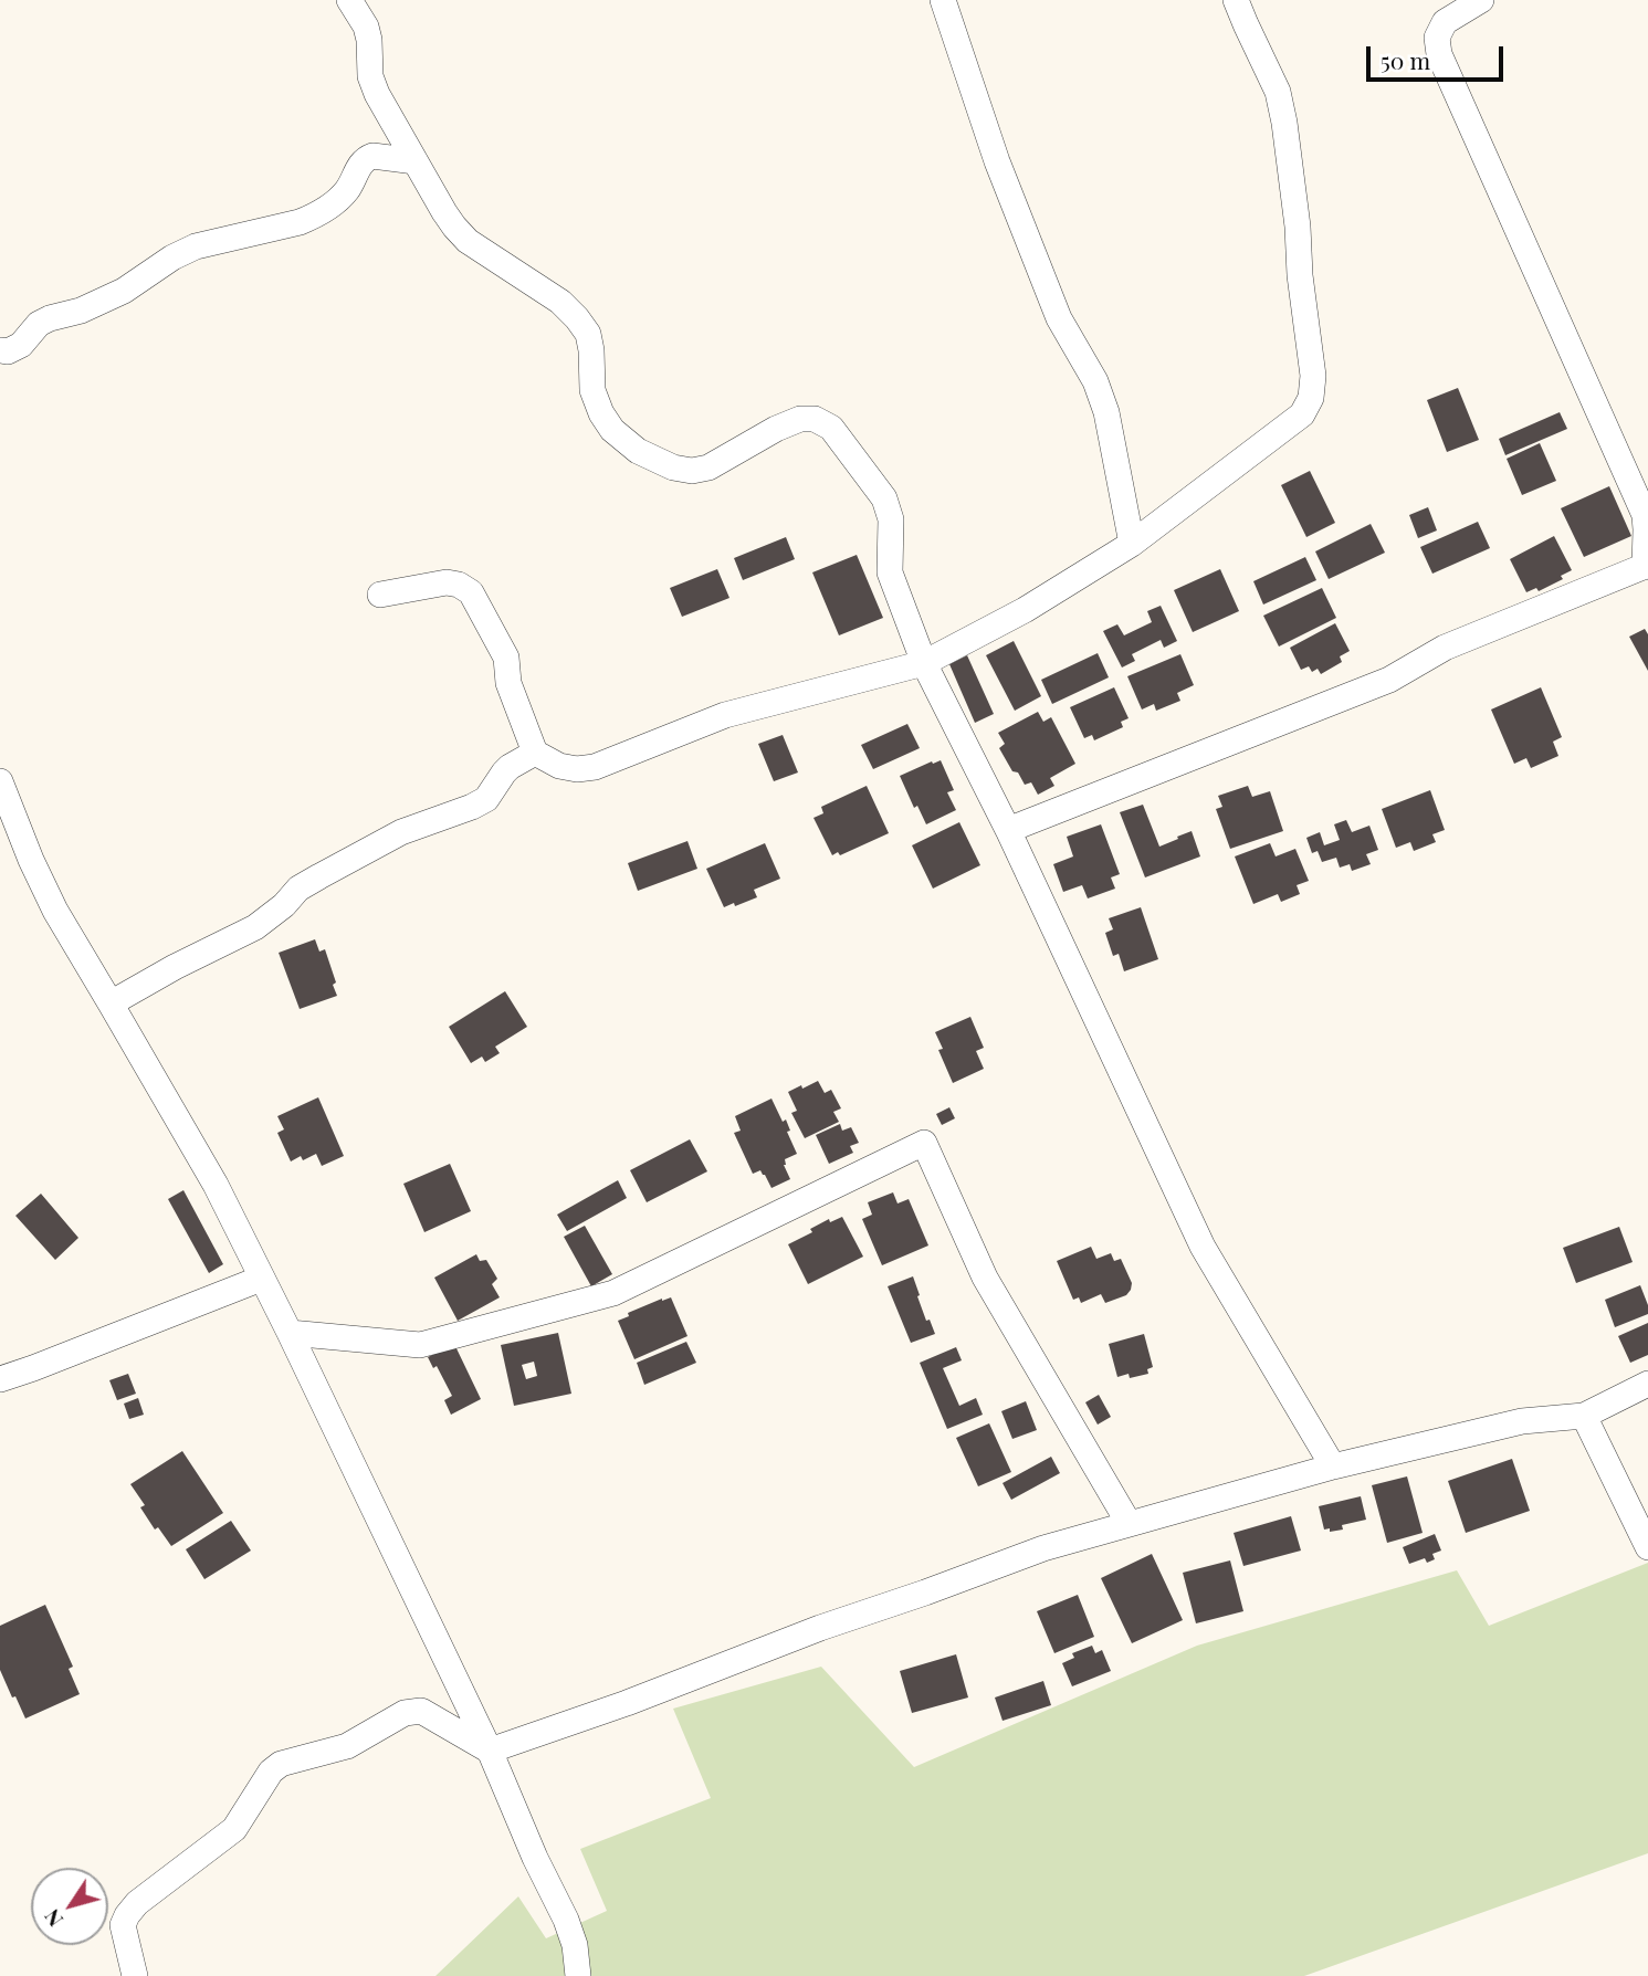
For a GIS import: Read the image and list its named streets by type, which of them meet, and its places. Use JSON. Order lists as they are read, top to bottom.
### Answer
{
  "scale_bar": "50 m",
  "north": "bottom left"
}
